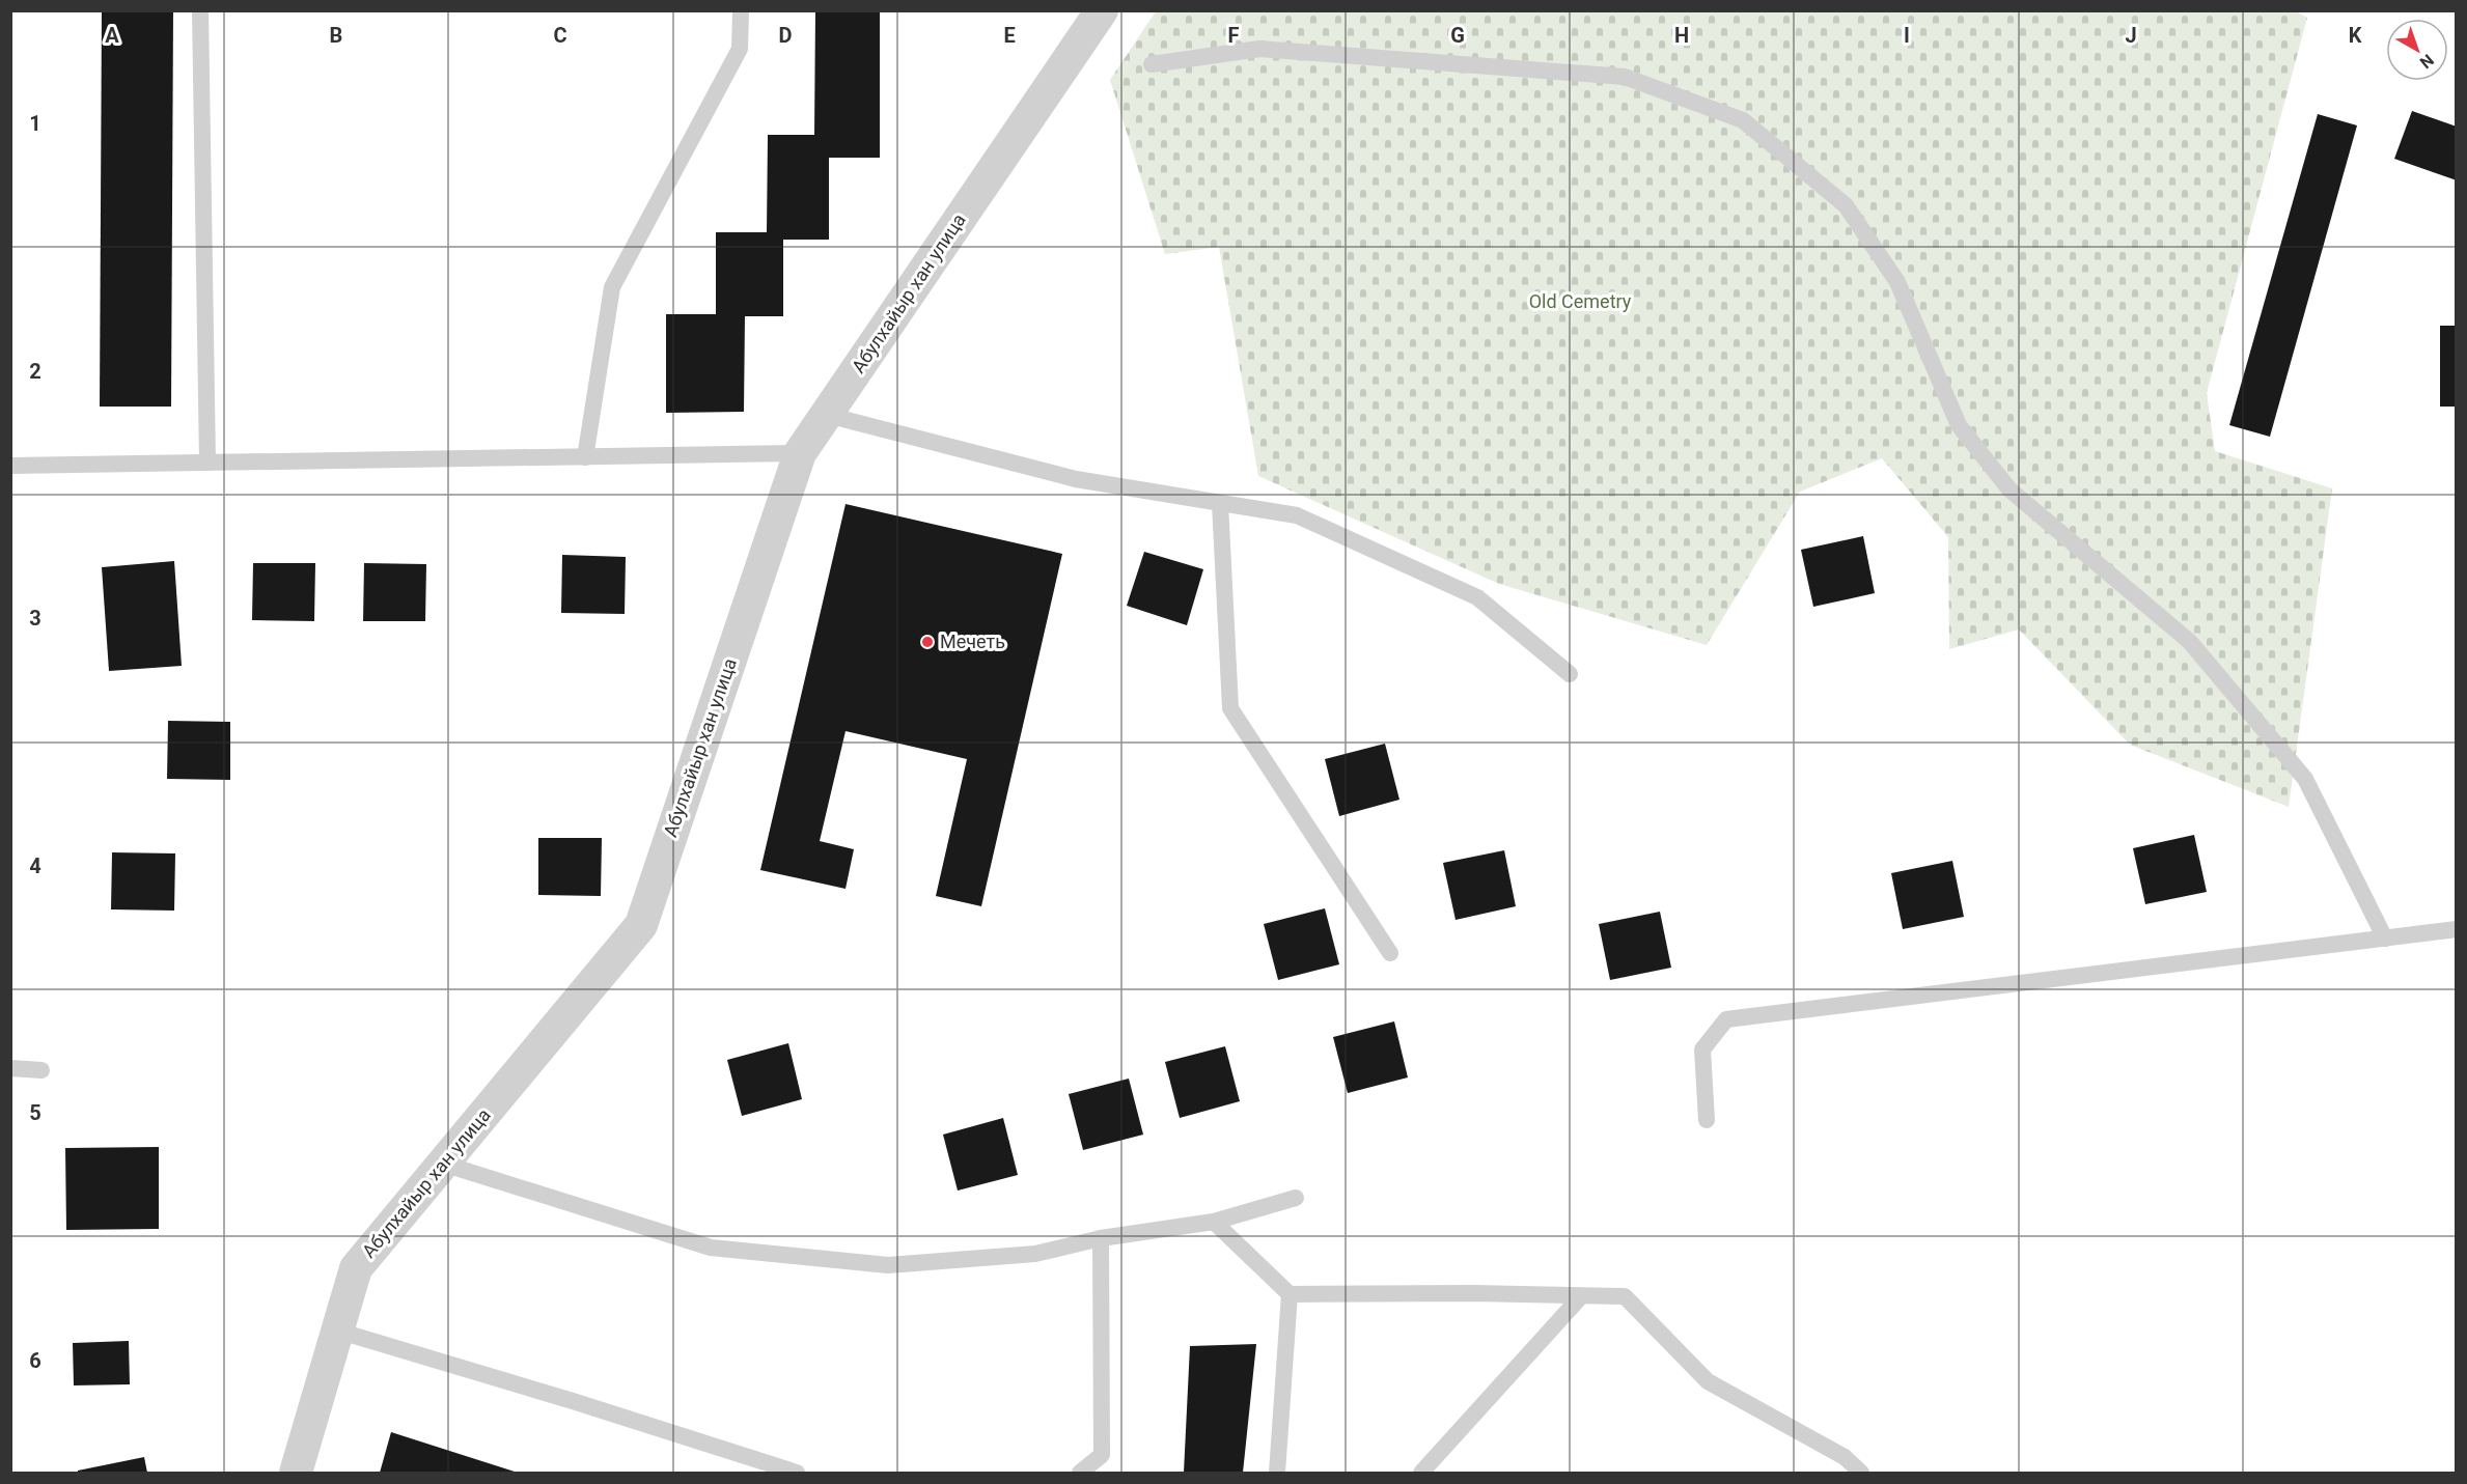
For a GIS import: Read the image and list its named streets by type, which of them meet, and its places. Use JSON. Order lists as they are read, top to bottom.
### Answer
{
  "streets": {
    "street": ["Абулхайыр хан улица"]
  },
  "parks": ["Old Cemetry"],
  "places": ["Мечеть"],
  "north": "bottom right",
  "grid": {
    "columns": [
      "A",
      "B",
      "C",
      "D",
      "E",
      "F",
      "G",
      "H",
      "I",
      "J",
      "K"
    ],
    "rows": [
      "1",
      "2",
      "3",
      "4",
      "5",
      "6"
    ]
  }
}
